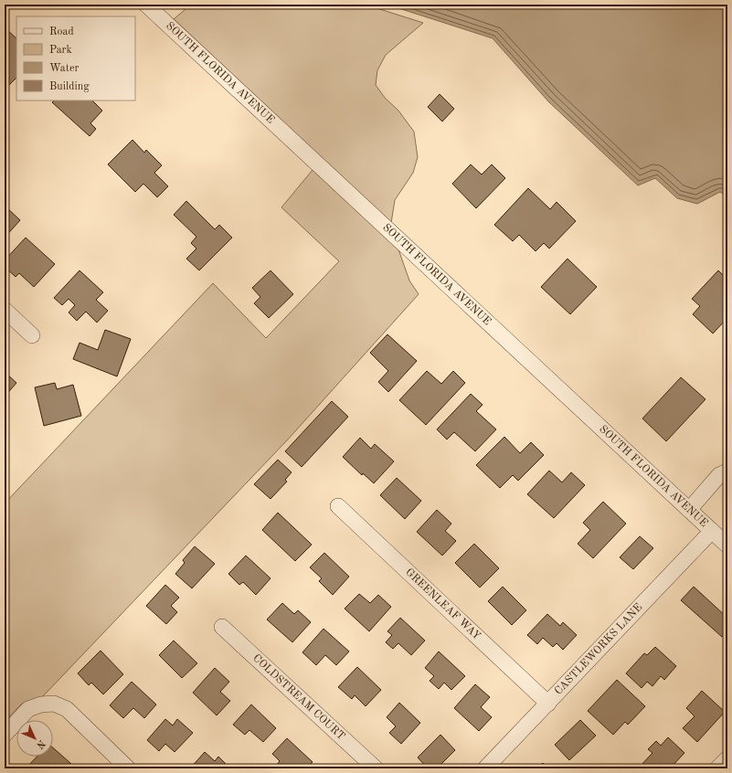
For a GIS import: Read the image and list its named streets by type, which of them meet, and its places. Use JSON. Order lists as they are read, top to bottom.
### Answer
{
  "streets": {
    "street": [
      "SOUTH FLORIDA AVENUE",
      "GREENLEAF WAY",
      "CASTLEWORKS LANE",
      "COLDSTREAM COURT"
    ]
  },
  "crossings": [
    ["SOUTH FLORIDA AVENUE", "CASTLEWORKS LANE"],
    ["GREENLEAF WAY", "CASTLEWORKS LANE"]
  ],
  "legend": [
    "Road",
    "Park",
    "Water",
    "Building"
  ],
  "north": "bottom right"
}
